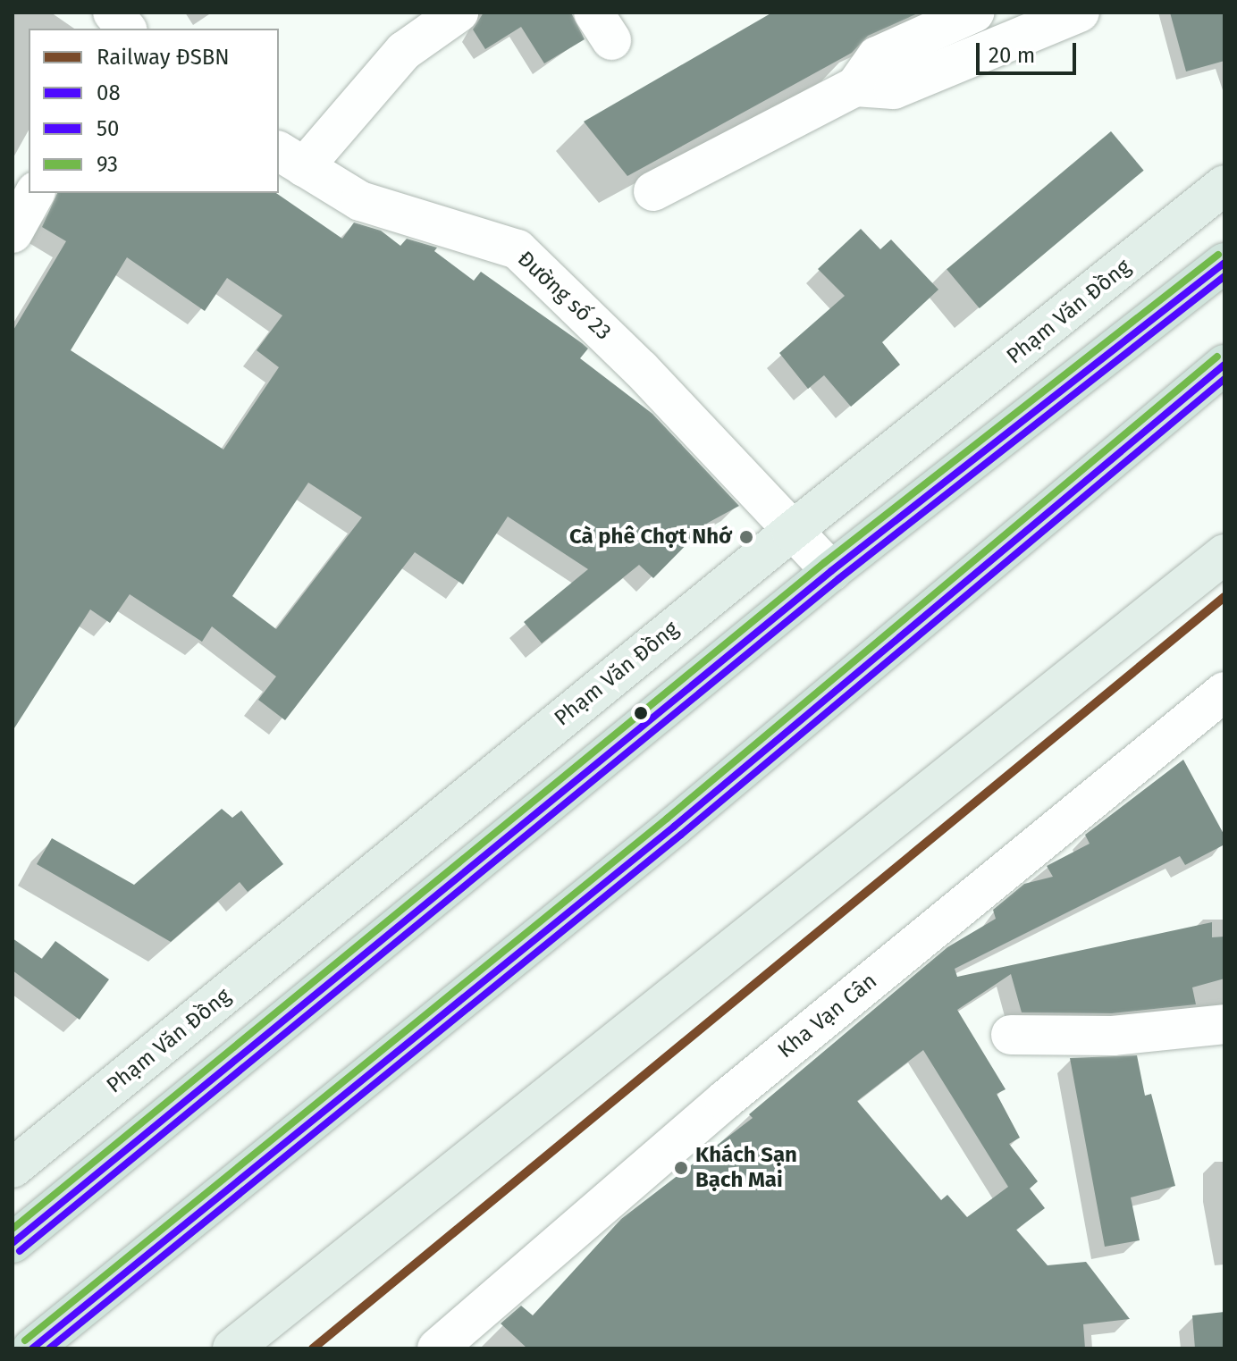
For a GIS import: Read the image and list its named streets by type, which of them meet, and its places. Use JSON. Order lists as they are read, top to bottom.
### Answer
{
  "streets": {
    "main road": ["Phạm Văn Đồng"],
    "street": ["Đường số 23", "Kha Vạn Cân"]
  },
  "crossings": [
    ["Đường số 23", "Phạm Văn Đồng"]
  ],
  "places": ["Cà phê Chợt Nhớ", "Khách Sạn Bạch Mai"],
  "lines": [
    "transit line 93",
    "transit line 08",
    "transit line 50",
    "rail line ĐSBN"
  ],
  "legend": [
    "Railway ĐSBN",
    "08",
    "50",
    "93"
  ],
  "scale_bar": "20 m"
}
